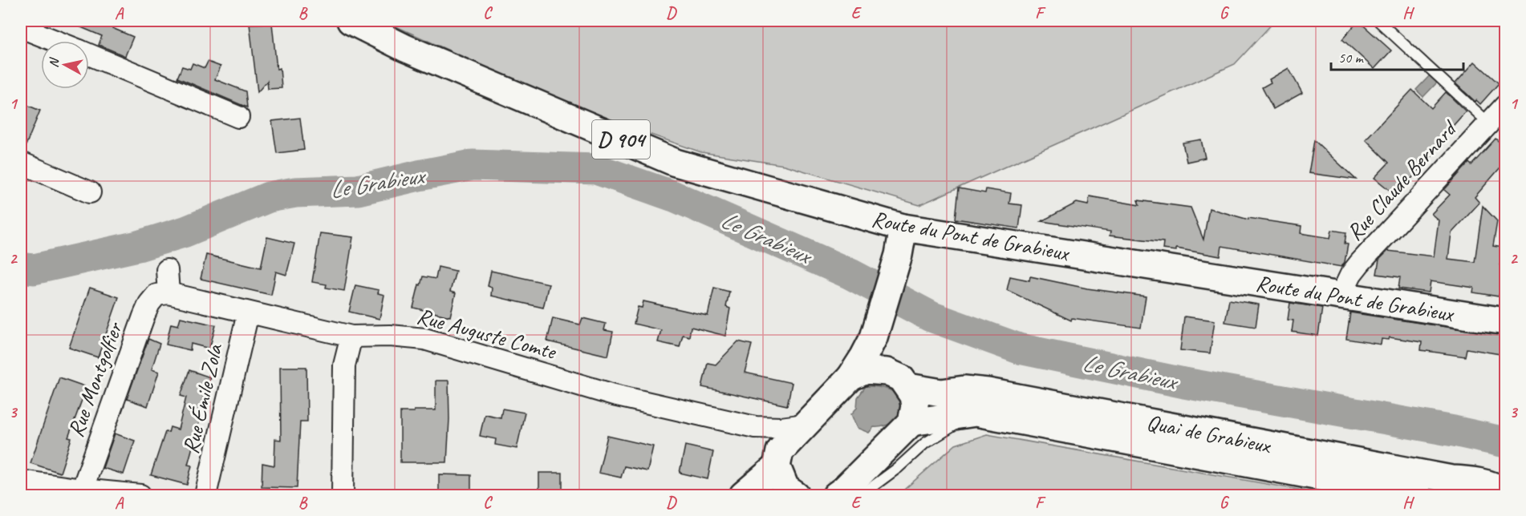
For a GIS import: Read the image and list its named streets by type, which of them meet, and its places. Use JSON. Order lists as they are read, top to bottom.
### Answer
{
  "streets": {
    "main road": ["D 904", "Route du Pont de Grabieux", "Quai de Grabieux"],
    "street": [
      "Rue Claude Bernard",
      "Rue Auguste Comte",
      "Rue Montgolfier",
      "Rue Émile Zola"
    ]
  },
  "crossings": [
    ["Rue Claude Bernard", "Route du Pont de Grabieux"],
    ["Rue Auguste Comte", "Rue Montgolfier"],
    ["Rue Auguste Comte", "Rue Émile Zola"]
  ],
  "water": ["Le Grabieux"],
  "scale_bar": "50 m",
  "north": "left",
  "grid": {
    "columns": [
      "A",
      "B",
      "C",
      "D",
      "E",
      "F",
      "G",
      "H"
    ],
    "rows": ["1", "2", "3"]
  }
}
